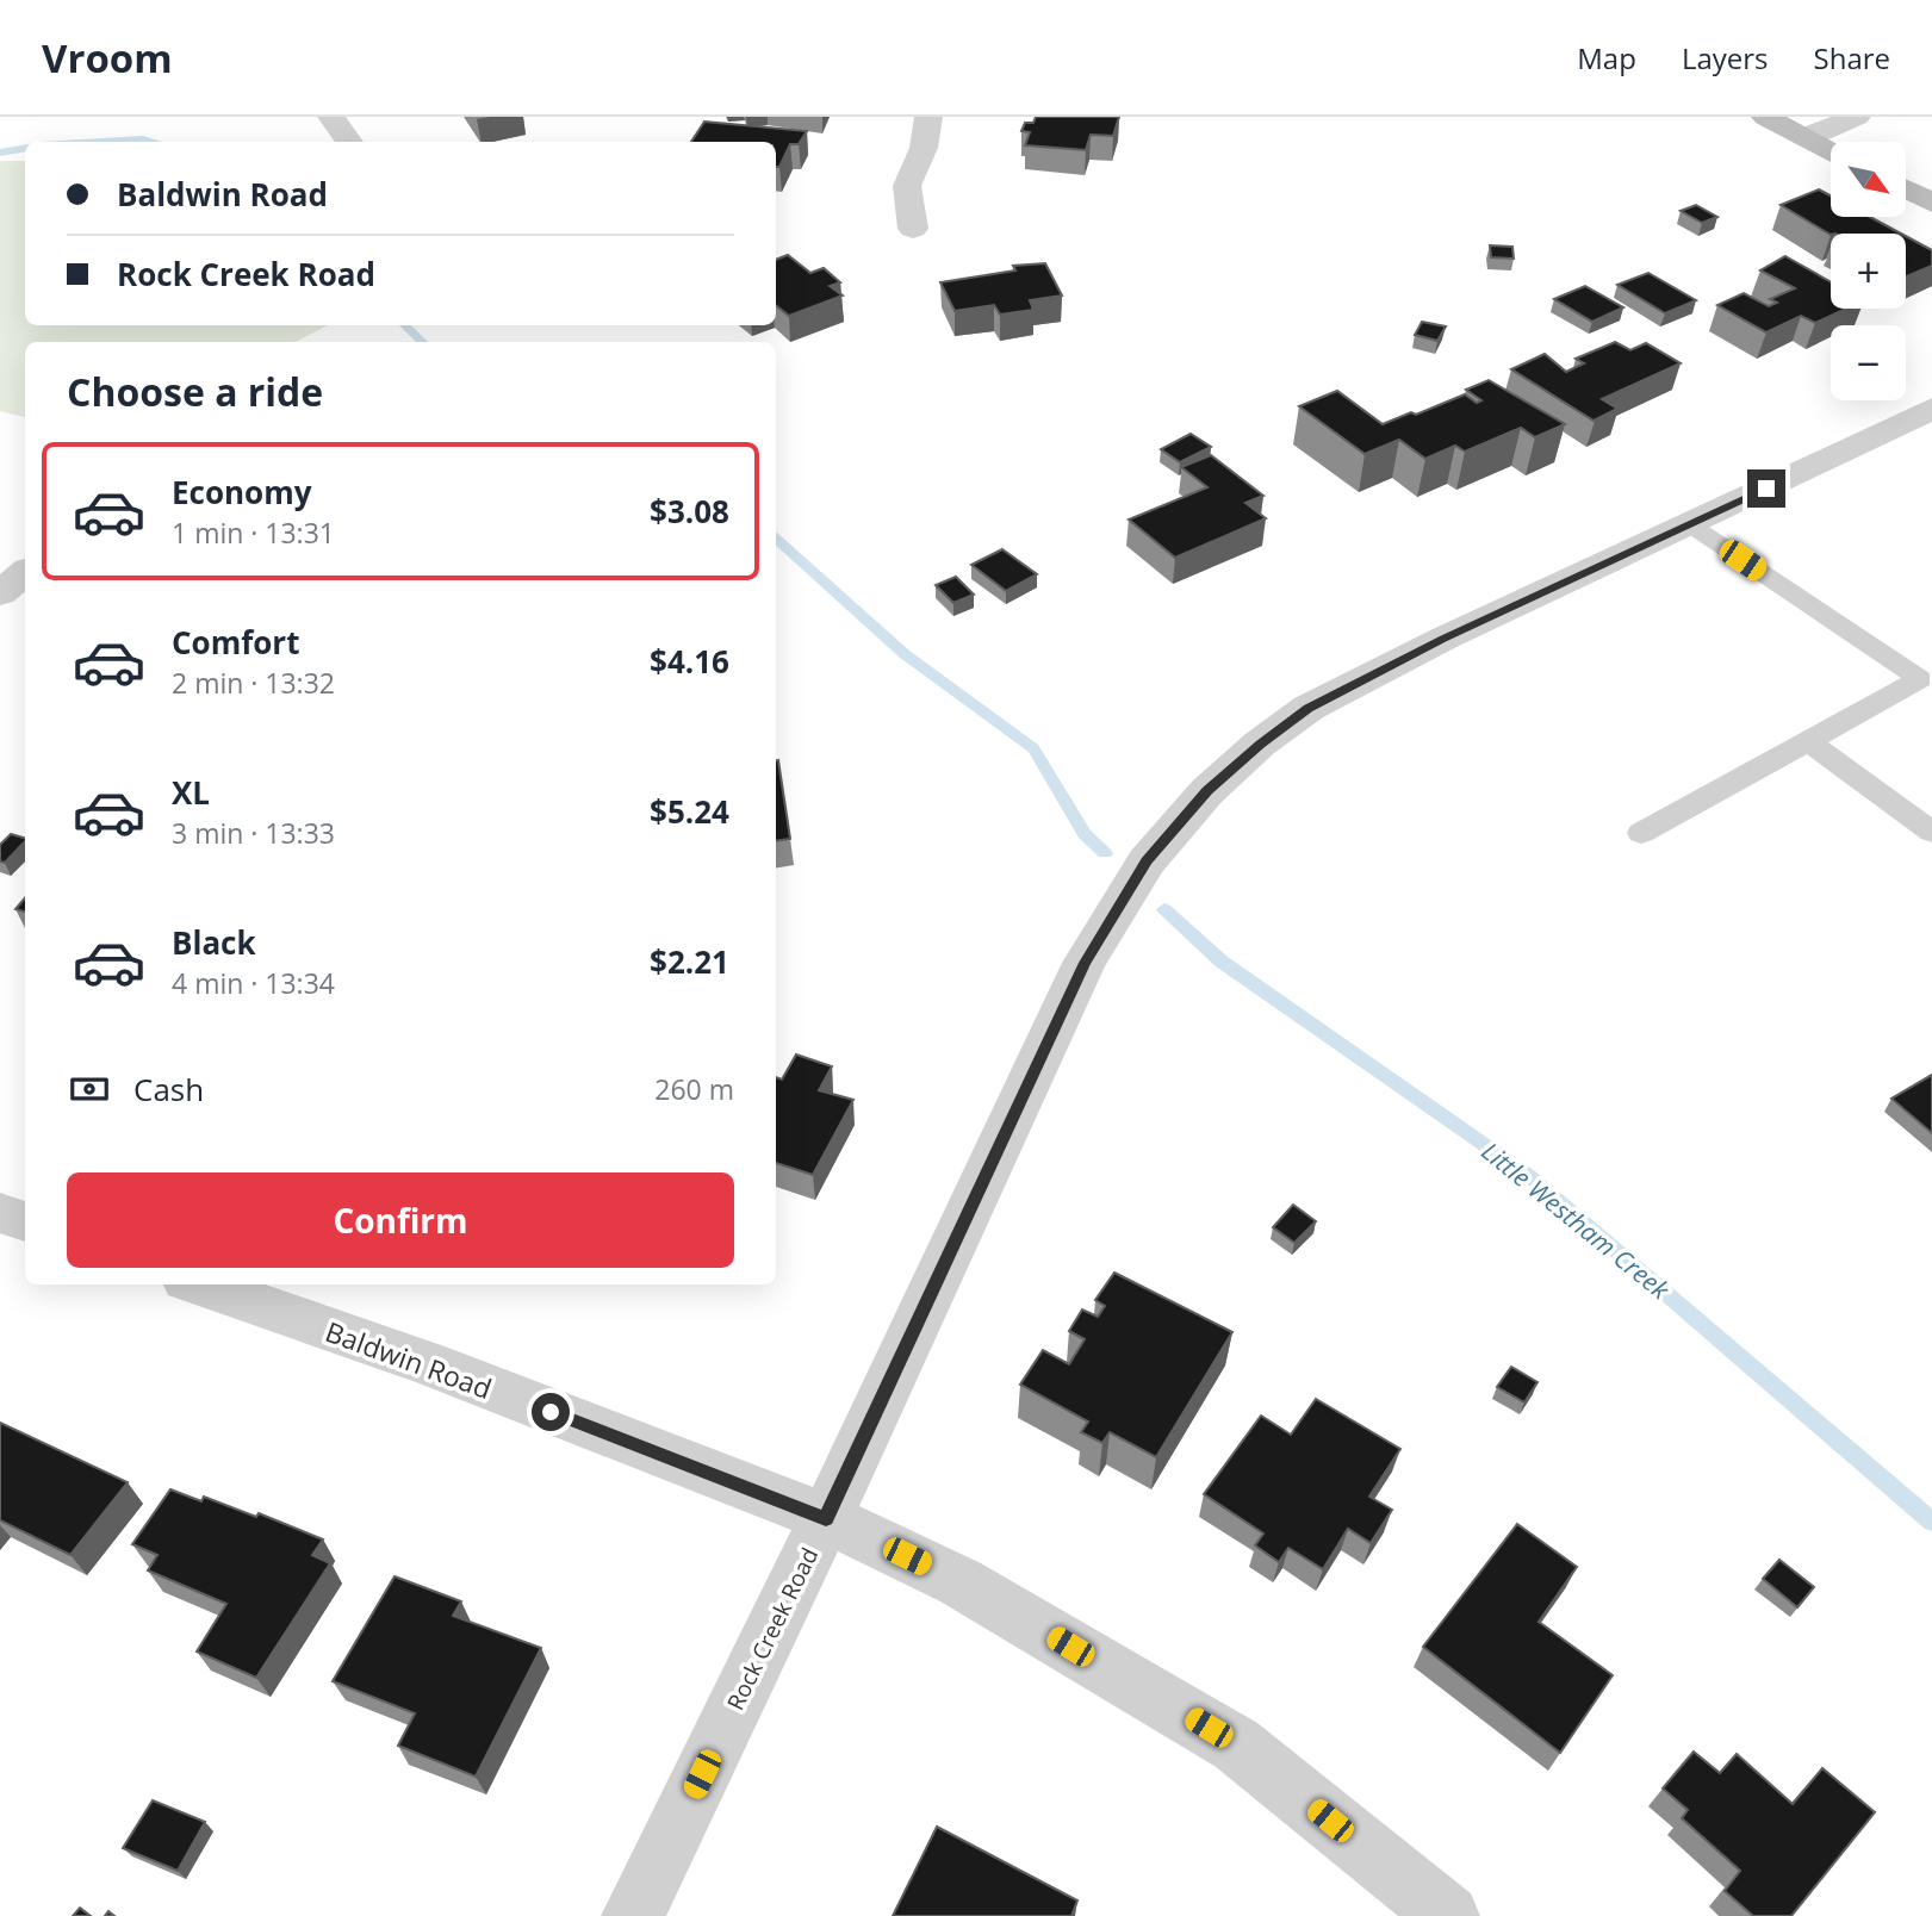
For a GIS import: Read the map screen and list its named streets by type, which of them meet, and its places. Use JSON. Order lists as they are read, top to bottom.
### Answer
{
  "streets": {
    "street": ["Baldwin Road", "Rock Creek Road"]
  },
  "crossings": [
    ["Baldwin Road", "Rock Creek Road"]
  ],
  "water": ["Little Westham Creek"],
  "north": "bottom right",
  "page": {
    "header": "Vroom",
    "nav": ["Map", "Layers", "Share"],
    "map_buttons": ["+", "−"],
    "banner": ["Baldwin Road", "Rock Creek Road"],
    "heading": "Choose a ride",
    "list": [
      {
        "name": "Economy",
        "note": "1 min · 13:31",
        "value": "$3.08"
      },
      {
        "name": "Comfort",
        "note": "2 min · 13:32",
        "value": "$4.16"
      },
      {
        "name": "XL",
        "note": "3 min · 13:33",
        "value": "$5.24"
      },
      {
        "name": "Black",
        "note": "4 min · 13:34",
        "value": "$2.21"
      }
    ],
    "pay": ["Cash", "260 m"],
    "buttons": "Confirm"
  }
}
